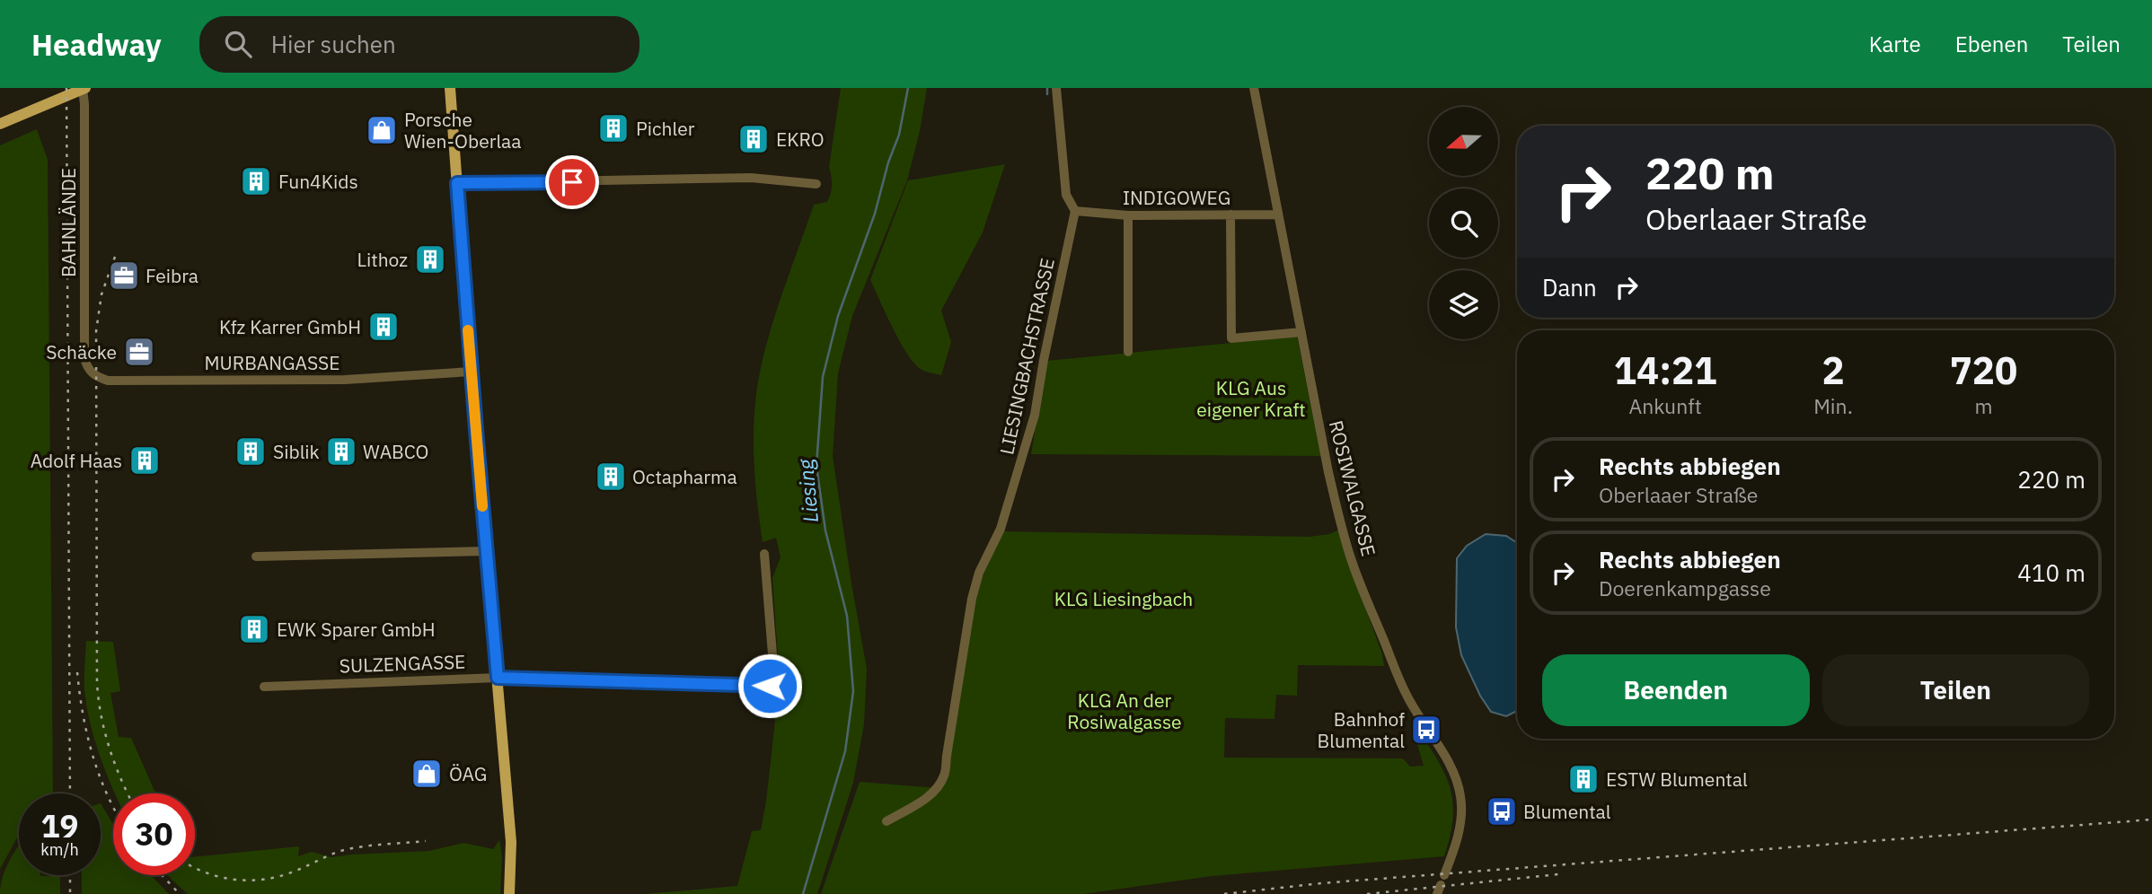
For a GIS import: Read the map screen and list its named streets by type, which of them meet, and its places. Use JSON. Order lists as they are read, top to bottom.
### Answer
{
  "streets": {
    "street": [
      "INDIGOWEG",
      "BAHNLÄNDE",
      "LIESINGBACHSTRASSE",
      "MURBANGASSE",
      "ROSIWALGASSE",
      "SULZENGASSE"
    ]
  },
  "crossings": [
    ["INDIGOWEG", "LIESINGBACHSTRASSE"],
    ["INDIGOWEG", "ROSIWALGASSE"],
    ["BAHNLÄNDE", "MURBANGASSE"]
  ],
  "water": ["Liesing"],
  "parks": ["KLG Aus eigener Kraft", "KLG Liesingbach", "KLG An der Rosiwalgasse"],
  "places": {
    "building": [
      "Pichler",
      "EKRO",
      "Fun4Kids",
      "Lithoz",
      "Kfz Karrer GmbH",
      "Siblik",
      "WABCO",
      "Adolf Haas",
      "Octapharma",
      "EWK Sparer GmbH",
      "ESTW Blumental"
    ],
    "shop": ["Porsche Wien-Oberlaa", "ÖAG"],
    "office": ["Feibra", "Schäcke"],
    "bus stop": ["Bahnhof Blumental", "Blumental"]
  },
  "north": "left",
  "page": {
    "header": "Headway",
    "search": "Hier suchen",
    "nav": ["Karte", "Ebenen", "Teilen"],
    "turn": ["220 m", "Oberlaaer Straße"],
    "then": "Dann",
    "eta": [
      "14:21",
      "Ankunft",
      "2",
      "Min.",
      "720",
      "m"
    ],
    "list": [
      {
        "name": "Rechts abbiegen",
        "note": "Oberlaaer Straße",
        "value": "220 m"
      },
      {
        "name": "Rechts abbiegen",
        "note": "Doerenkampgasse",
        "value": "410 m"
      }
    ],
    "buttons": ["Beenden", "Teilen"],
    "speed": "19 km/h",
    "limit": "30"
  }
}
